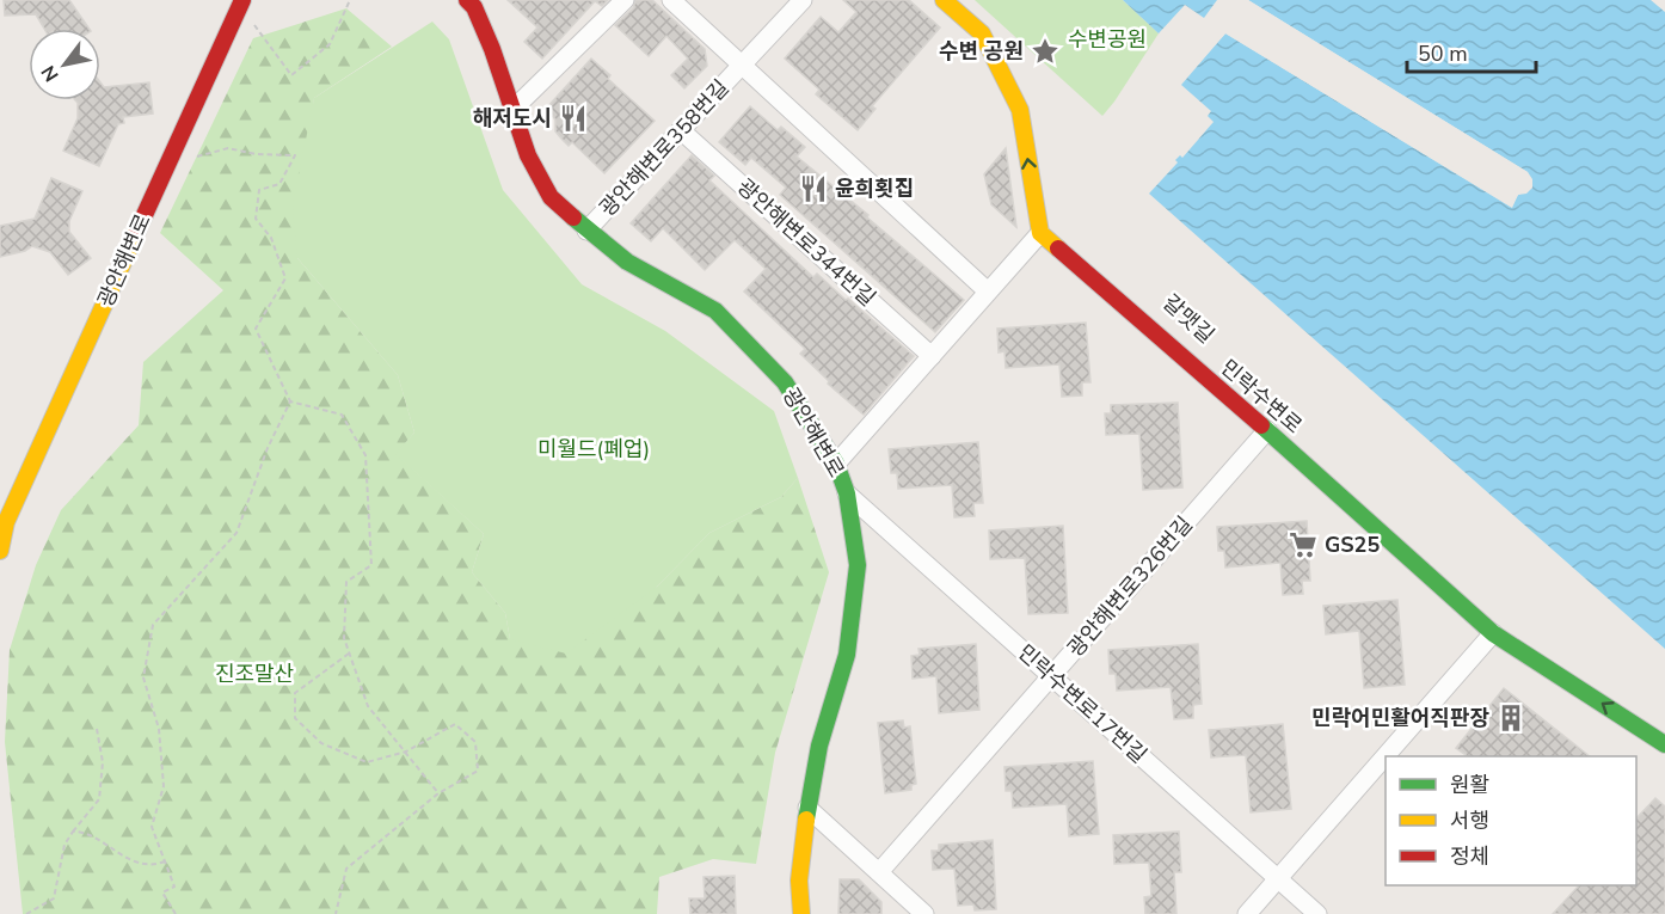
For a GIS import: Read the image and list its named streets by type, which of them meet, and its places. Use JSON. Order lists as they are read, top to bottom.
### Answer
{
  "streets": {
    "main road": ["광안해변로", "민락수변로"],
    "street": [
      "광안해변로358번길",
      "광안해변로344번길",
      "광안해변로326번길",
      "민락수변로17번길"
    ]
  },
  "crossings": [
    ["광안해변로358번길", "광안해변로344번길"],
    ["광안해변로358번길", "광안해변로"],
    ["광안해변로", "민락수변로17번길"],
    ["민락수변로", "광안해변로326번길"],
    ["광안해변로326번길", "민락수변로17번길"]
  ],
  "parks": ["수변공원", "미월드(폐업)", "진조말산"],
  "places": {
    "place": ["수변 공원"],
    "restaurant": ["해저도시", "윤희횟집"],
    "supermarket": ["GS25"],
    "building": ["민락어민활어직판장"]
  },
  "legend": ["원활", "서행", "정체"],
  "scale_bar": "50 m",
  "north": "bottom left"
}
